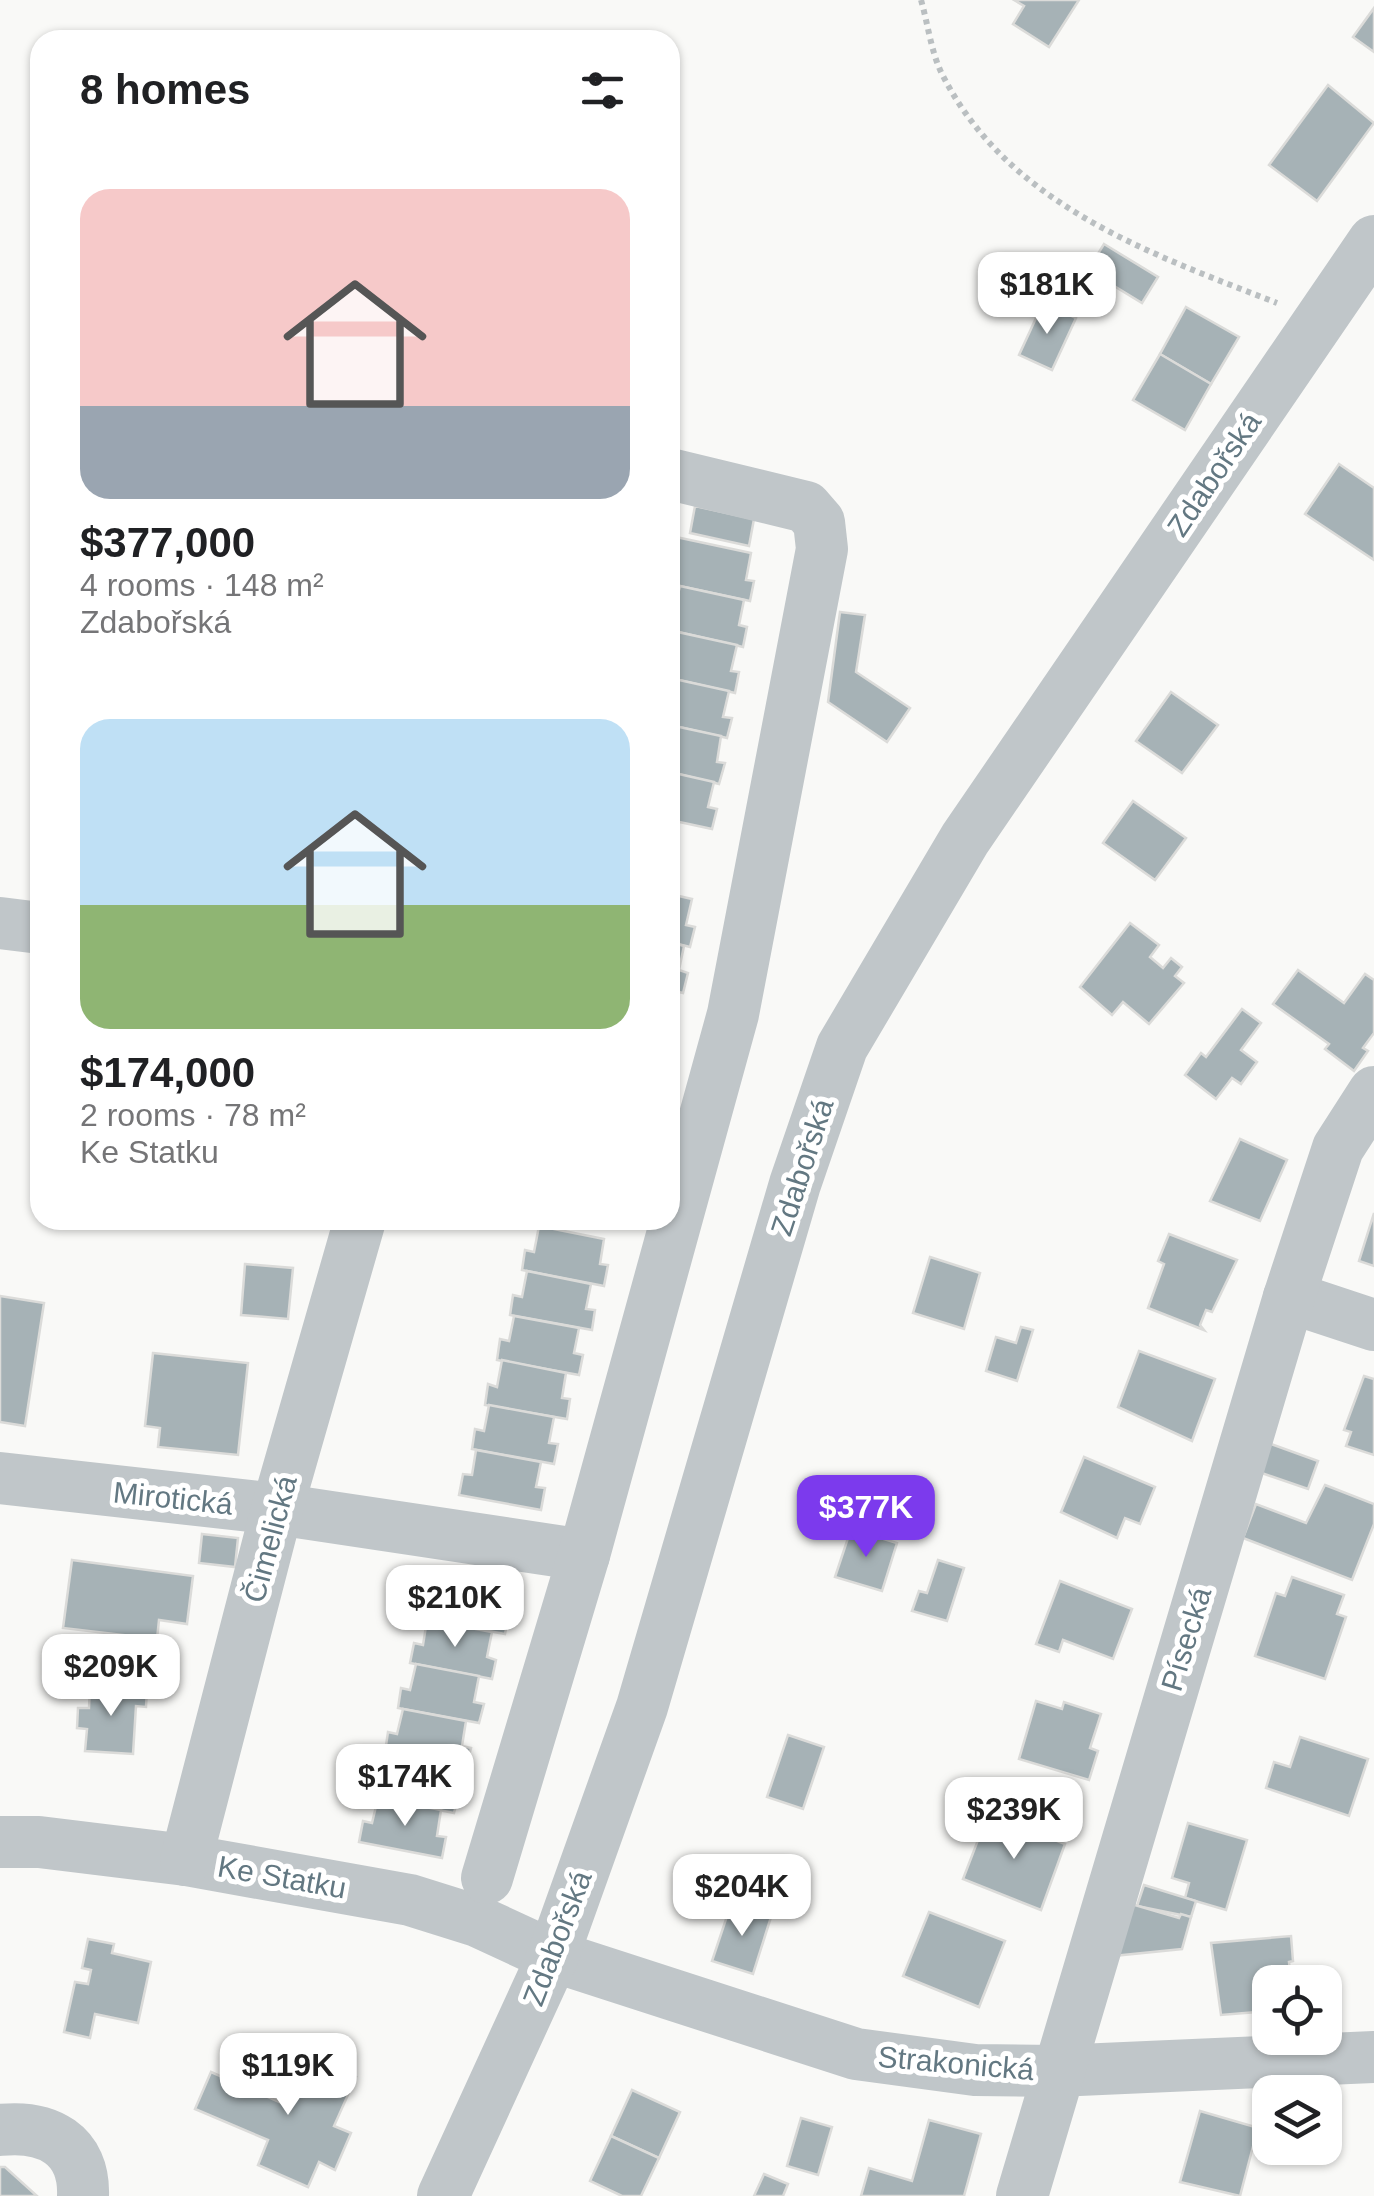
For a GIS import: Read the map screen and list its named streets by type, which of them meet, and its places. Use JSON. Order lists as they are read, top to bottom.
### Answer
{
  "streets": {
    "street": [
      "Zdabořská",
      "Mirotická",
      "Čimelická",
      "Písecká",
      "Ke Statku",
      "Strakonická"
    ]
  },
  "crossings": [
    ["Zdabořská", "Ke Statku"],
    ["Zdabořská", "Strakonická"],
    ["Mirotická", "Čimelická"],
    ["Čimelická", "Ke Statku"],
    ["Písecká", "Strakonická"],
    ["Ke Statku", "Strakonická"]
  ],
  "page": {
    "heading": "8 homes",
    "list": [
      {
        "name": "$377,000",
        "note": "4 rooms · 148 m² · Zdabořská"
      },
      {
        "name": "$174,000",
        "note": "2 rooms · 78 m² · Ke Statku"
      }
    ],
    "price": [
      "$181K",
      "$377K",
      "$210K",
      "$209K",
      "$174K",
      "$239K",
      "$204K",
      "$119K"
    ]
  }
}
